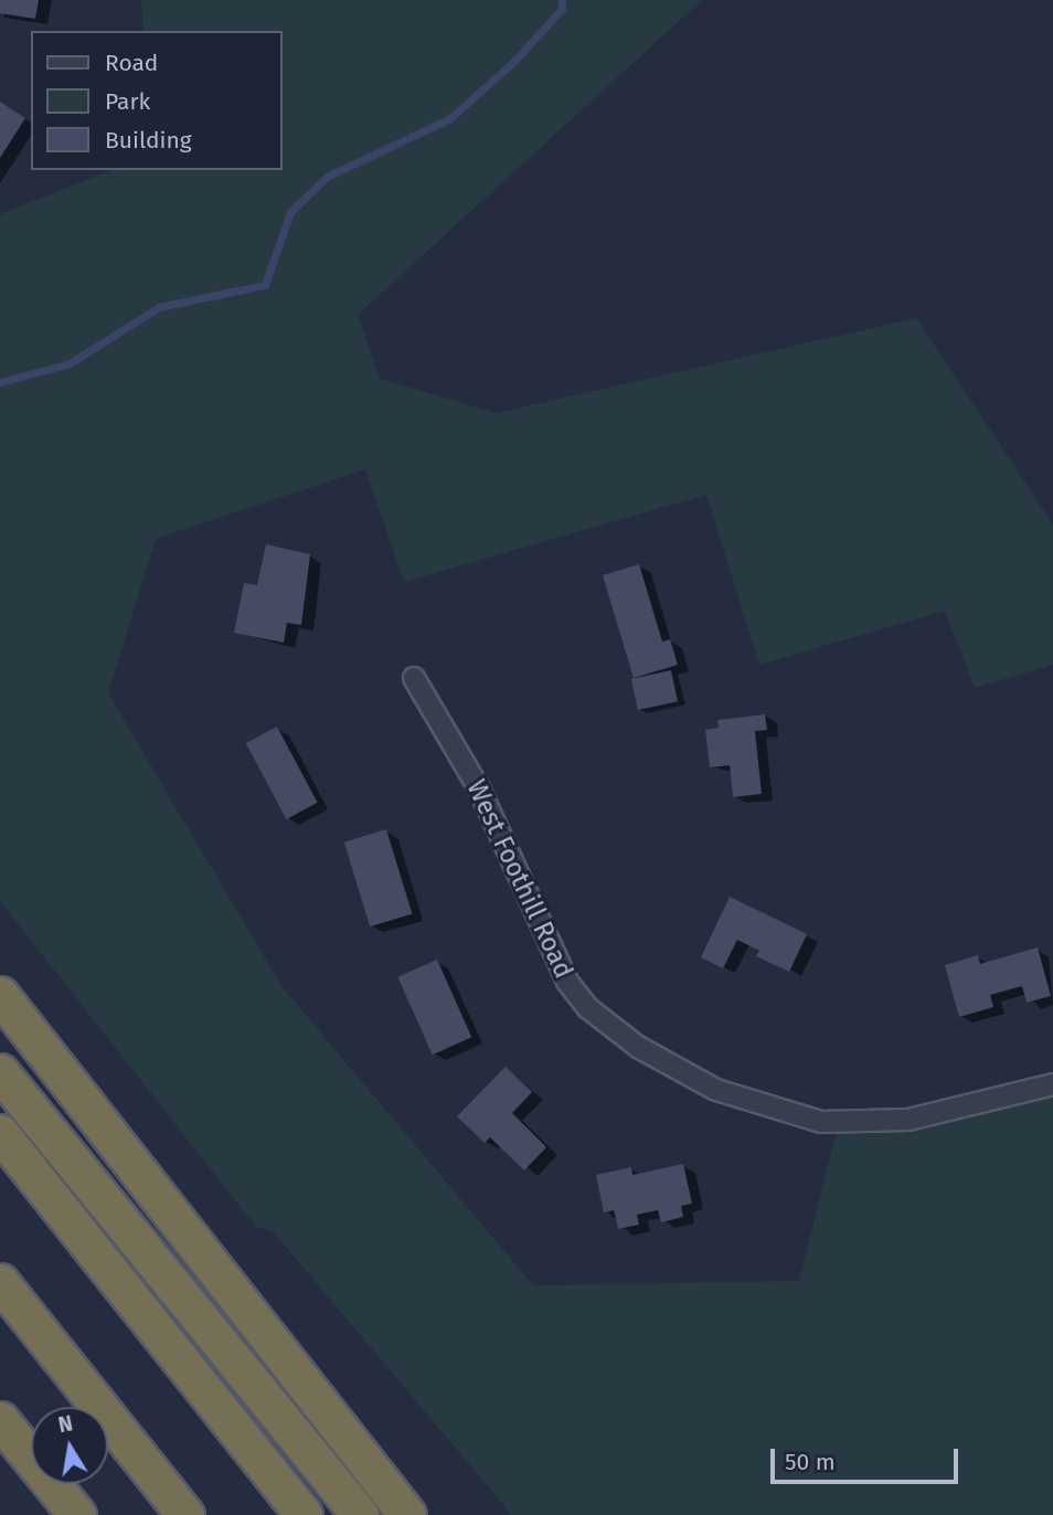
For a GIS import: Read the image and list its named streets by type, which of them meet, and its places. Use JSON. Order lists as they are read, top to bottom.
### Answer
{
  "streets": {
    "street": ["West Foothill Road"]
  },
  "legend": ["Road", "Park", "Building"],
  "scale_bar": "50 m",
  "north": "top"
}
